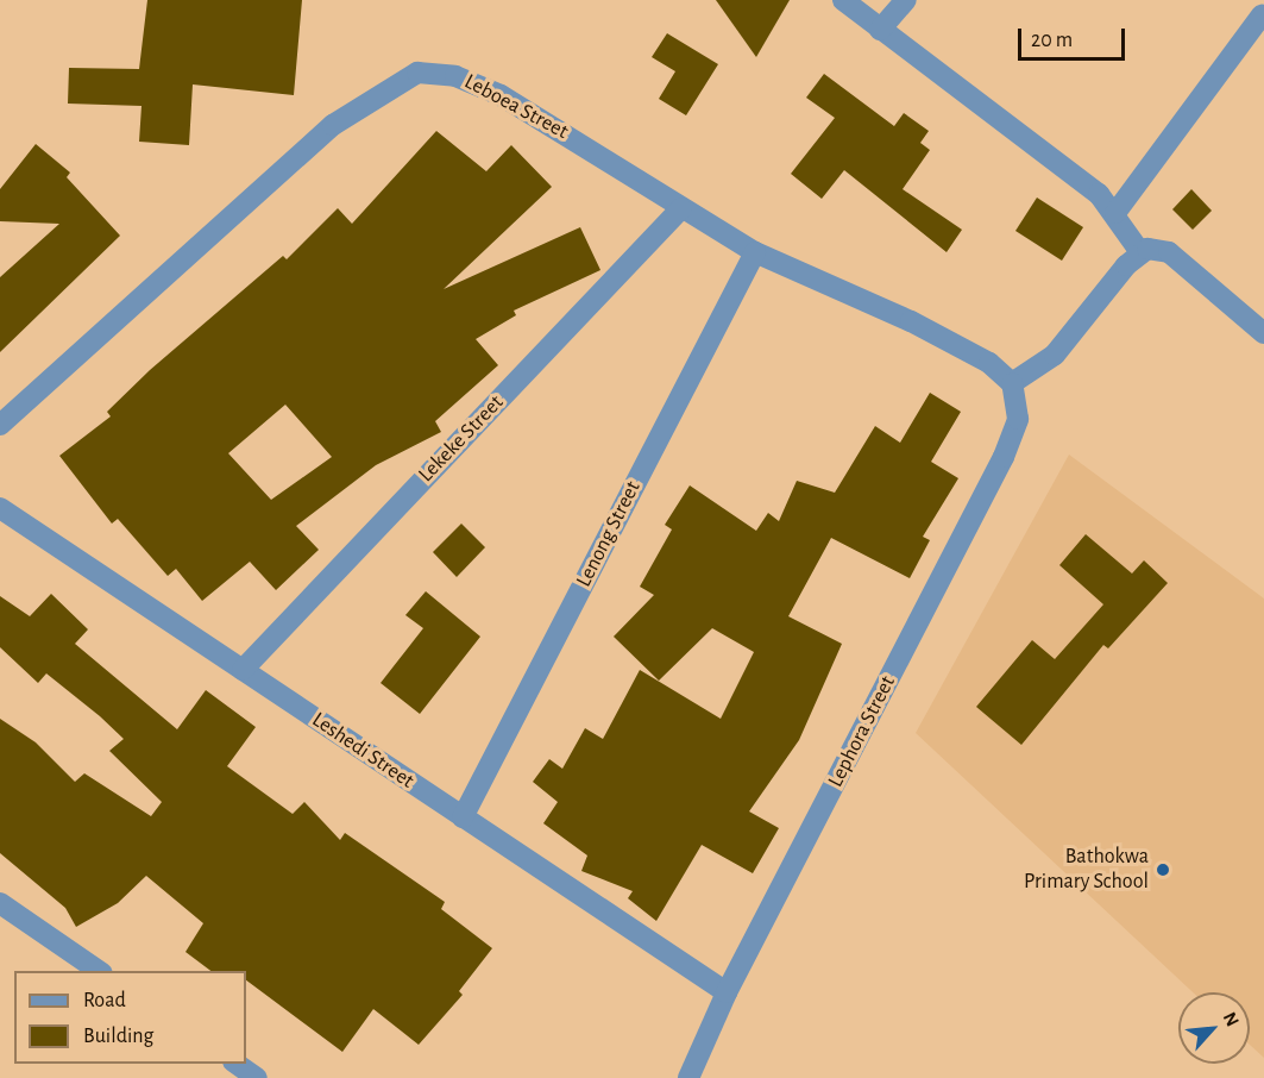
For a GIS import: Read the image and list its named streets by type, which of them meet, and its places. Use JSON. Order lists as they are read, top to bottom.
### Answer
{
  "streets": {
    "street": [
      "Leboea Street",
      "Lekeke Street",
      "Lenong Street",
      "Lephora Street",
      "Leshedi Street"
    ]
  },
  "crossings": [
    ["Leboea Street", "Lekeke Street"],
    ["Leboea Street", "Lenong Street"],
    ["Leboea Street", "Lephora Street"],
    ["Lekeke Street", "Leshedi Street"],
    ["Lenong Street", "Leshedi Street"],
    ["Lephora Street", "Leshedi Street"]
  ],
  "places": ["Bathokwa Primary School"],
  "legend": ["Road", "Building"],
  "scale_bar": "20 m",
  "north": "top right"
}
